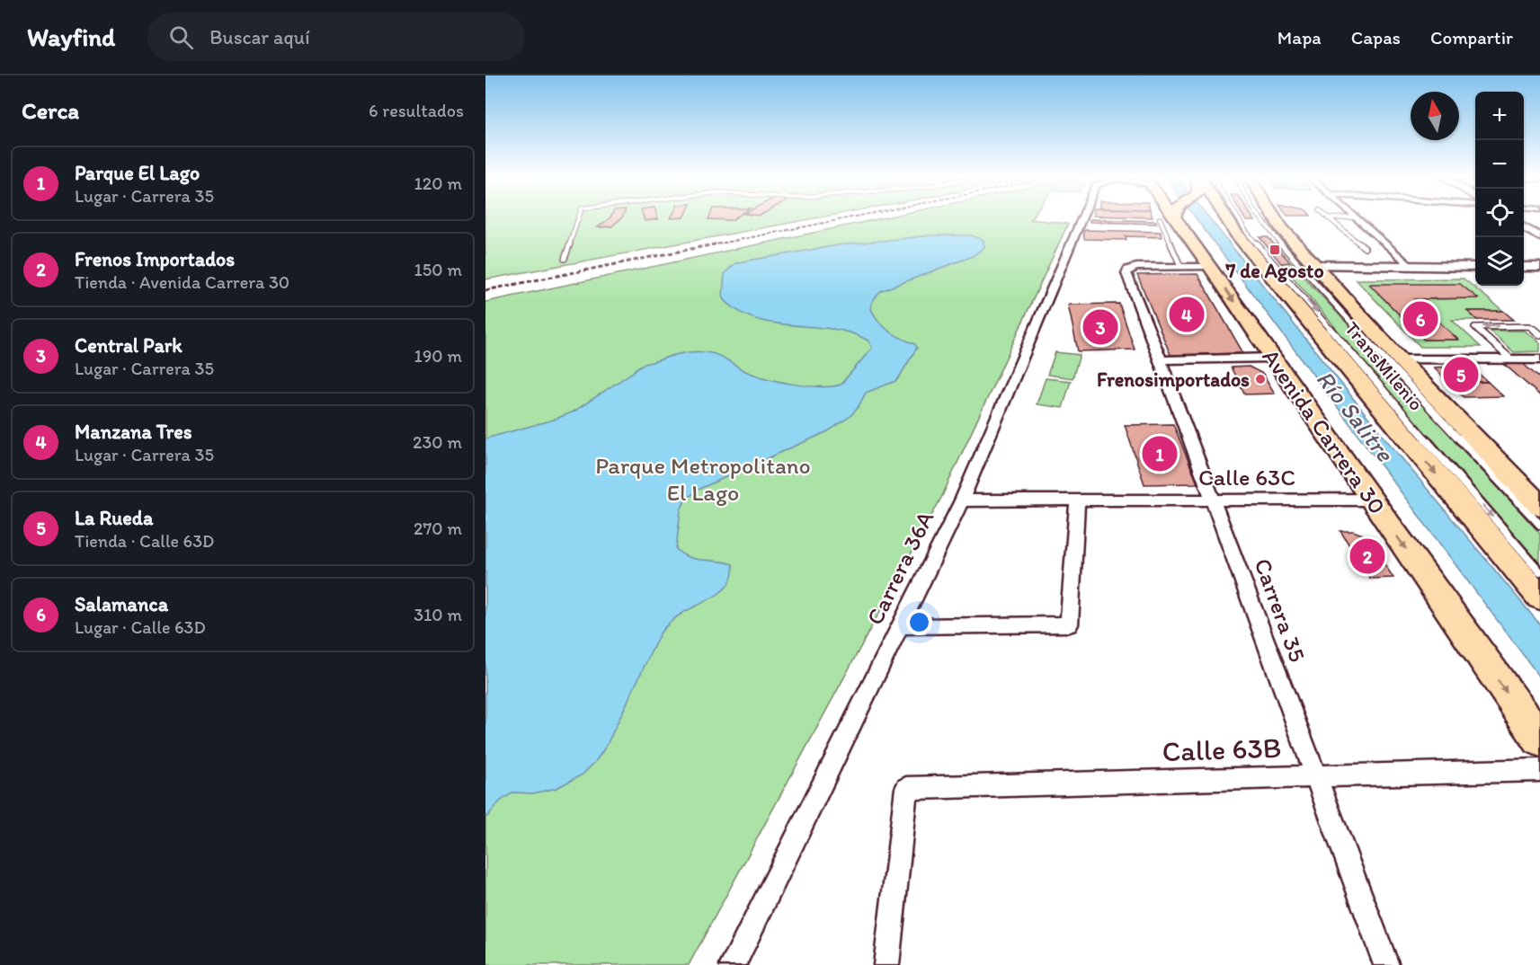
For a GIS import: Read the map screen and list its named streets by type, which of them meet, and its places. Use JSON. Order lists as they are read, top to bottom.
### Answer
{
  "streets": {
    "highway": ["Avenida Carrera 30"],
    "street": [
      "Calle 63C",
      "Carrera 36A",
      "Carrera 35",
      "Calle 63B"
    ],
    "lane": ["TransMilenio"]
  },
  "crossings": [
    ["Avenida Carrera 30", "Calle 63C"],
    ["Calle 63C", "Carrera 36A"],
    ["Calle 63C", "Carrera 35"],
    ["Carrera 35", "Calle 63B"]
  ],
  "water": ["Río Salitre"],
  "parks": ["Parque Metropolitano El Lago"],
  "places": {
    "transit": ["7 de Agosto"],
    "other": ["Frenosimportados"]
  },
  "north": "top",
  "page": {
    "header": "Wayfind",
    "search": "Buscar aquí",
    "nav": ["Mapa", "Capas", "Compartir"],
    "heading": ["Cerca", "6 resultados"],
    "map_buttons": ["+", "−"],
    "list": [
      {
        "mark": "1",
        "name": "Parque El Lago",
        "note": "Lugar · Carrera 35",
        "value": "120 m"
      },
      {
        "mark": "2",
        "name": "Frenos Importados",
        "note": "Tienda · Avenida Carrera 30",
        "value": "150 m"
      },
      {
        "mark": "3",
        "name": "Central Park",
        "note": "Lugar · Carrera 35",
        "value": "190 m"
      },
      {
        "mark": "4",
        "name": "Manzana Tres",
        "note": "Lugar · Carrera 35",
        "value": "230 m"
      },
      {
        "mark": "5",
        "name": "La Rueda",
        "note": "Tienda · Calle 63D",
        "value": "270 m"
      },
      {
        "mark": "6",
        "name": "Salamanca",
        "note": "Lugar · Calle 63D",
        "value": "310 m"
      }
    ],
    "pins": [
      "4",
      "6",
      "3",
      "5",
      "1",
      "2"
    ]
  }
}
